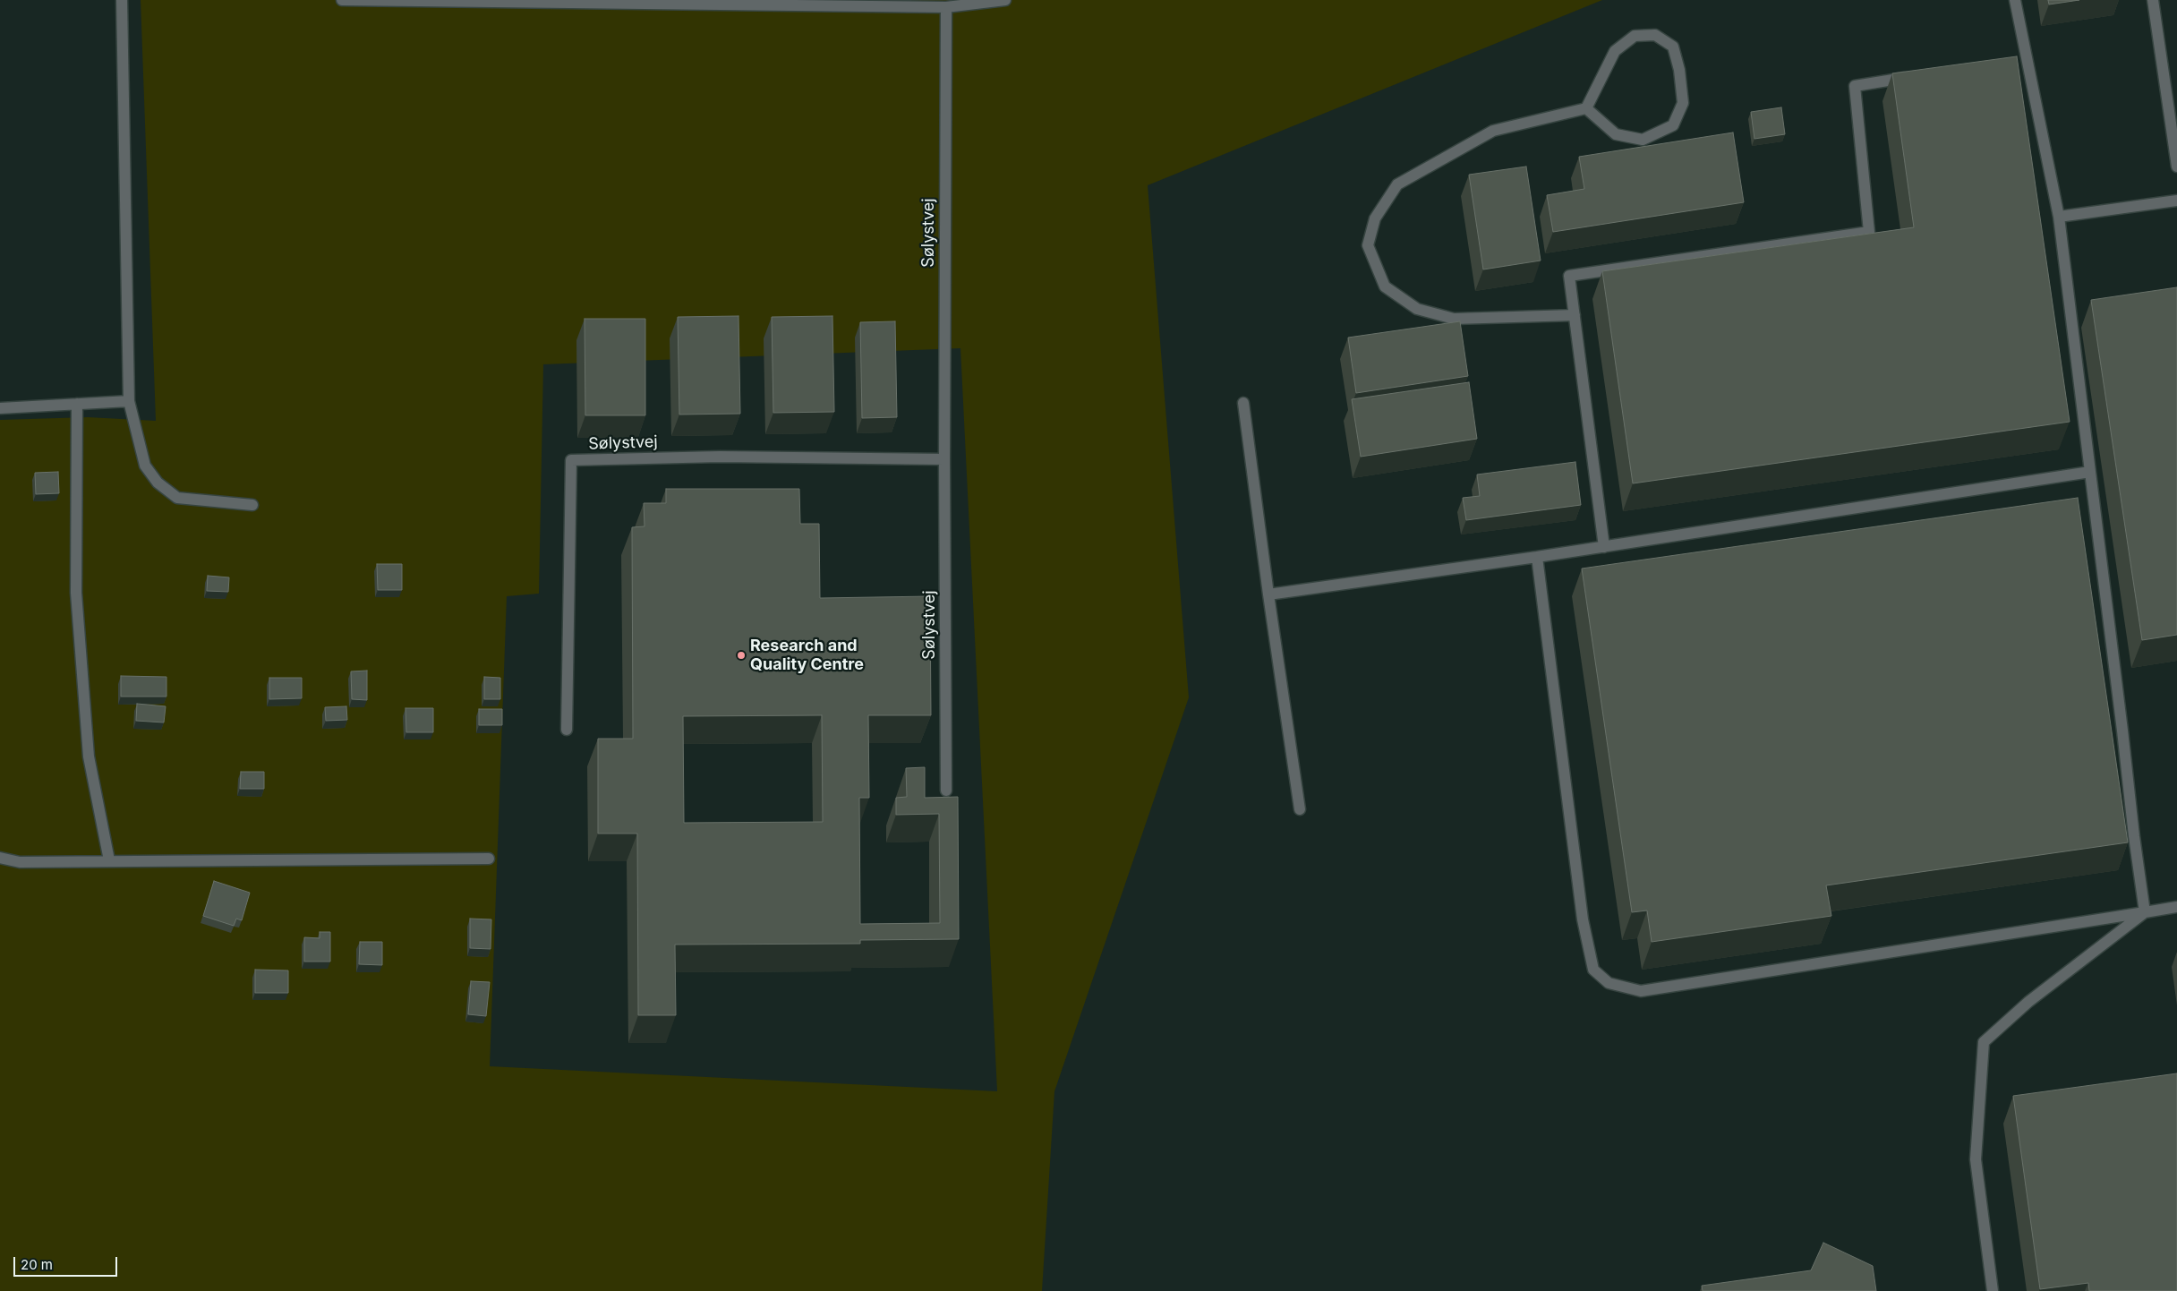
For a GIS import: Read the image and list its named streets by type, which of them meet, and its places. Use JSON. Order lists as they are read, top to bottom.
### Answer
{
  "streets": {
    "street": ["Sølystvej"]
  },
  "places": ["Research and Quality Centre"],
  "scale_bar": "20 m"
}
